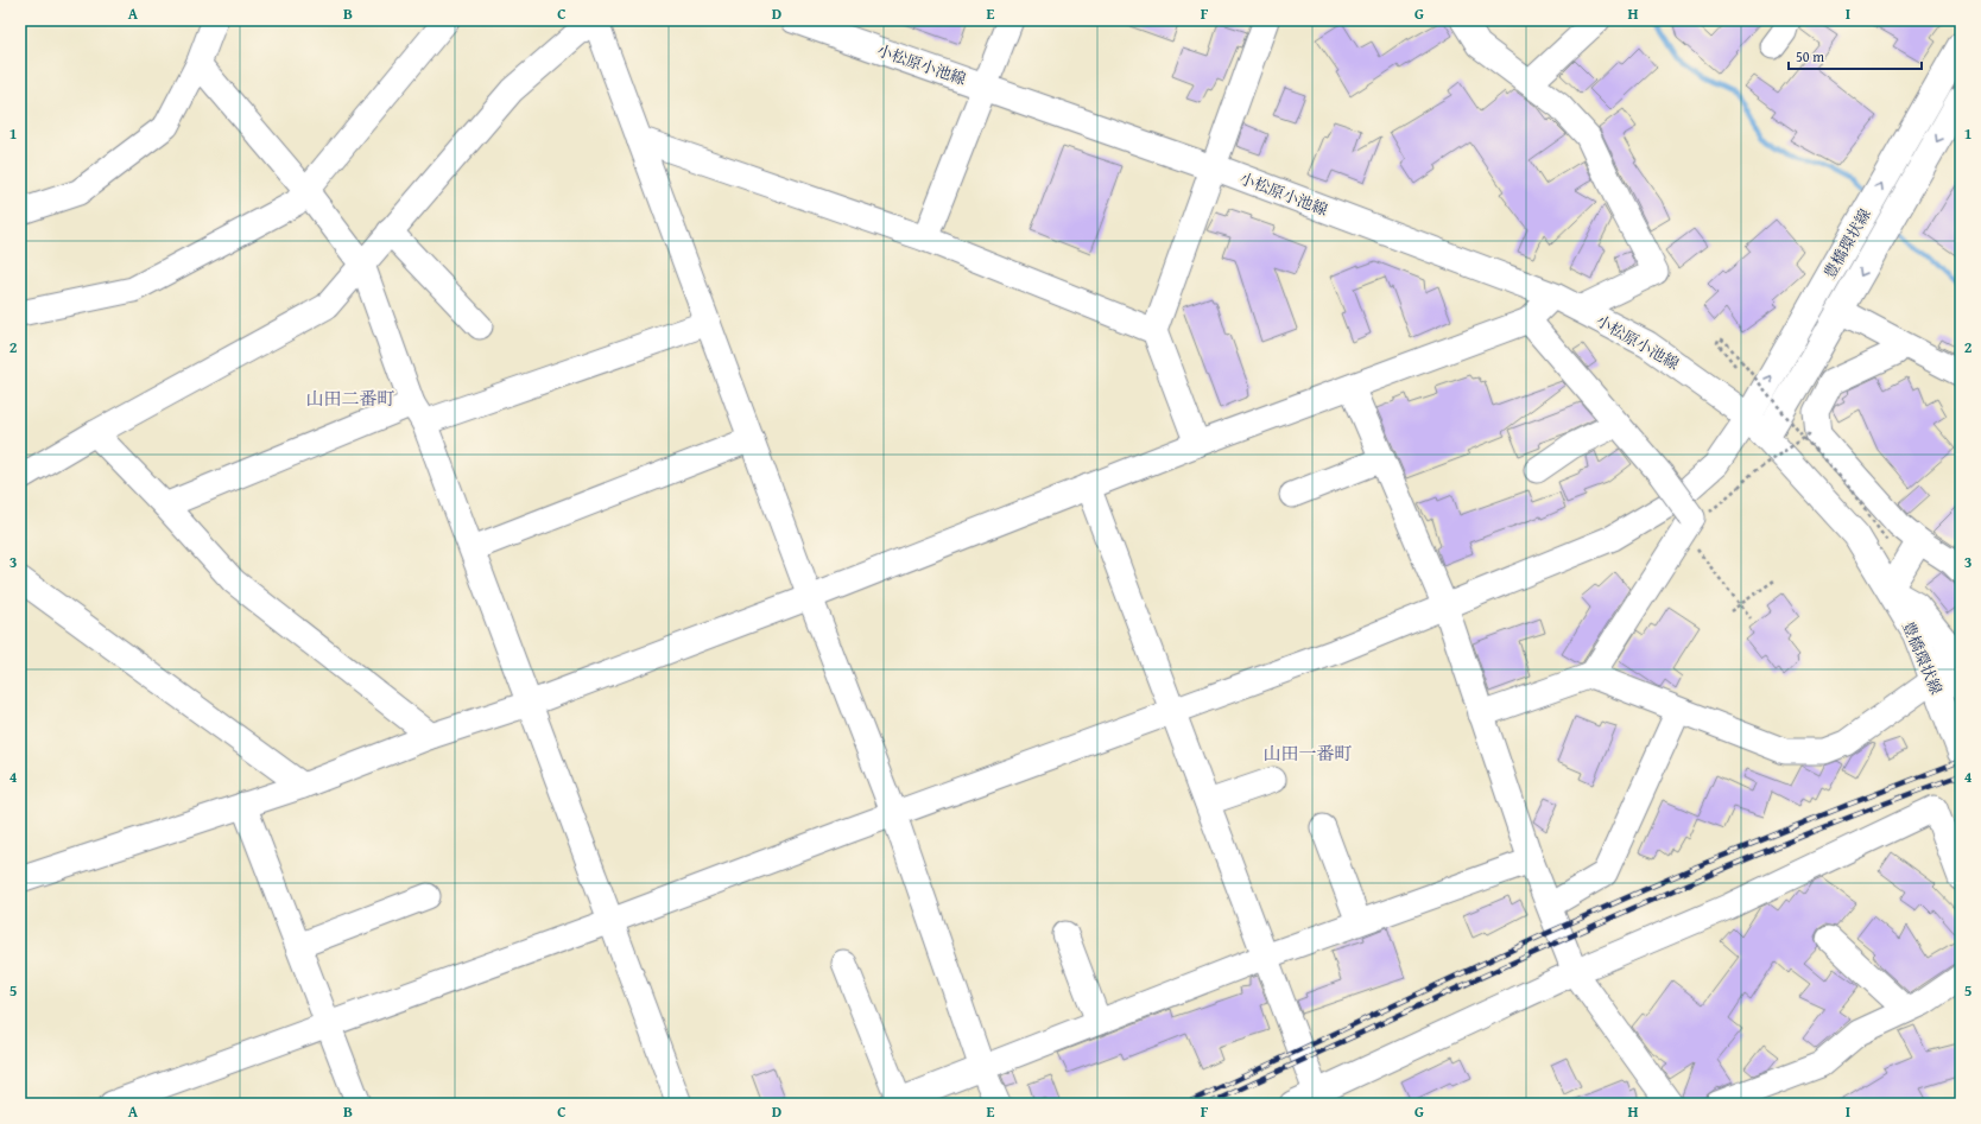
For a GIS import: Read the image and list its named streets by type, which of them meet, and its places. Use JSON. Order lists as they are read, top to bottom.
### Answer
{
  "streets": {
    "main road": ["小松原小池線", "豊橋環状線"]
  },
  "crossings": [
    ["小松原小池線", "豊橋環状線"]
  ],
  "districts": ["山田二番町", "山田一番町"],
  "scale_bar": "50 m",
  "grid": {
    "columns": [
      "A",
      "B",
      "C",
      "D",
      "E",
      "F",
      "G",
      "H",
      "I"
    ],
    "rows": [
      "1",
      "2",
      "3",
      "4",
      "5"
    ]
  }
}
